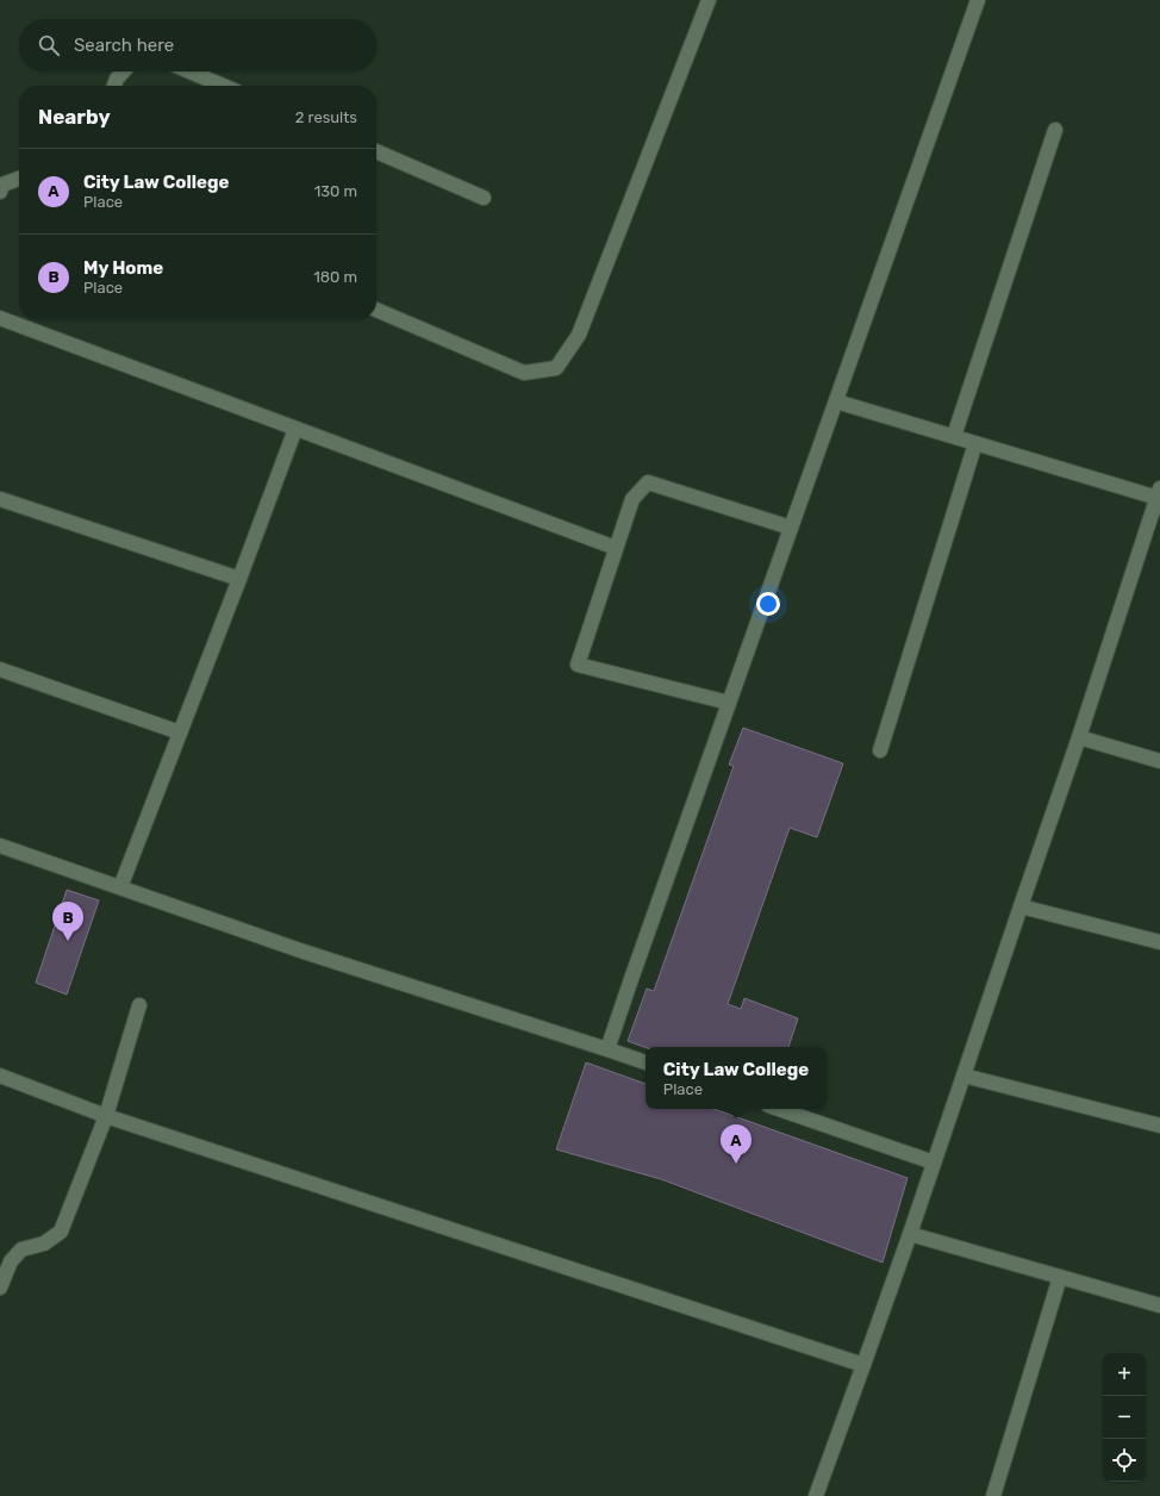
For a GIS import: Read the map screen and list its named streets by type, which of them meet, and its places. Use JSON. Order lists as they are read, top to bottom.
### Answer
{
  "page": {
    "search": "Search here",
    "heading": ["Nearby", "2 results"],
    "list": [
      {
        "mark": "A",
        "name": "City Law College",
        "note": "Place",
        "value": "130 m"
      },
      {
        "mark": "B",
        "name": "My Home",
        "note": "Place",
        "value": "180 m"
      }
    ],
    "pins": ["B", "A"],
    "popup": ["City Law College", "Place"],
    "map_buttons": ["+", "−"]
  }
}
